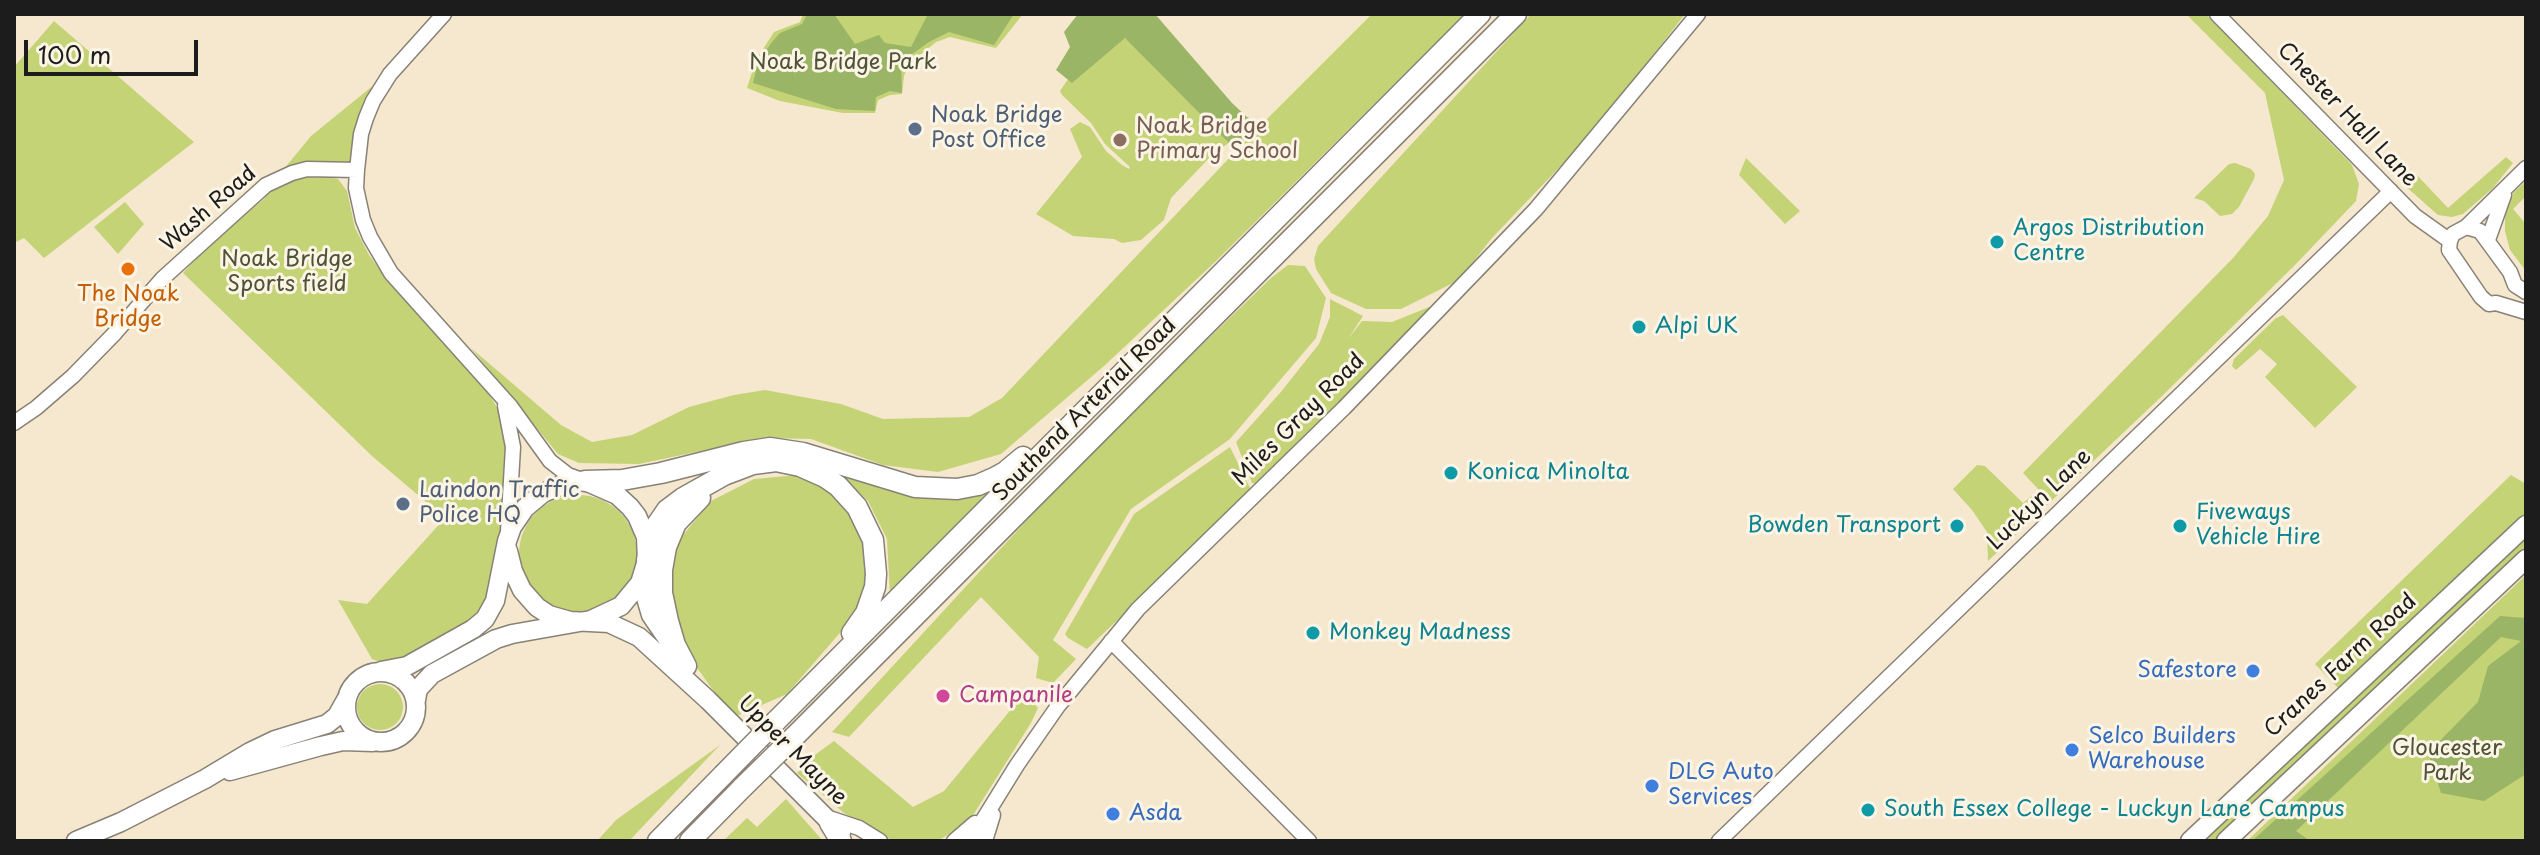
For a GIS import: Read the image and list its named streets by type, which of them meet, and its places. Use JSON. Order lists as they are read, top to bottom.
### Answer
{
  "streets": {
    "highway": ["Southend Arterial Road"],
    "main road": ["Cranes Farm Road", "Upper Mayne"],
    "street": [
      "Chester Hall Lane",
      "Wash Road",
      "Miles Gray Road",
      "Luckyn Lane"
    ]
  },
  "crossings": [
    ["Chester Hall Lane", "Luckyn Lane"]
  ],
  "parks": ["Noak Bridge Park", "Noak Bridge Sports field", "Gloucester Park"],
  "places": [
    "Noak Bridge Post Office",
    "Noak Bridge Primary School",
    "Argos Distribution Centre",
    "The Noak Bridge",
    "Alpi UK",
    "Konica Minolta",
    "Laindon Traffic Police HQ",
    "Bowden Transport",
    "Fiveways Vehicle Hire",
    "Monkey Madness",
    "Safestore",
    "Campanile",
    "Selco Builders Warehouse",
    "DLG Auto Services",
    "South Essex College - Luckyn Lane Campus",
    "Asda"
  ],
  "scale_bar": "100 m"
}
